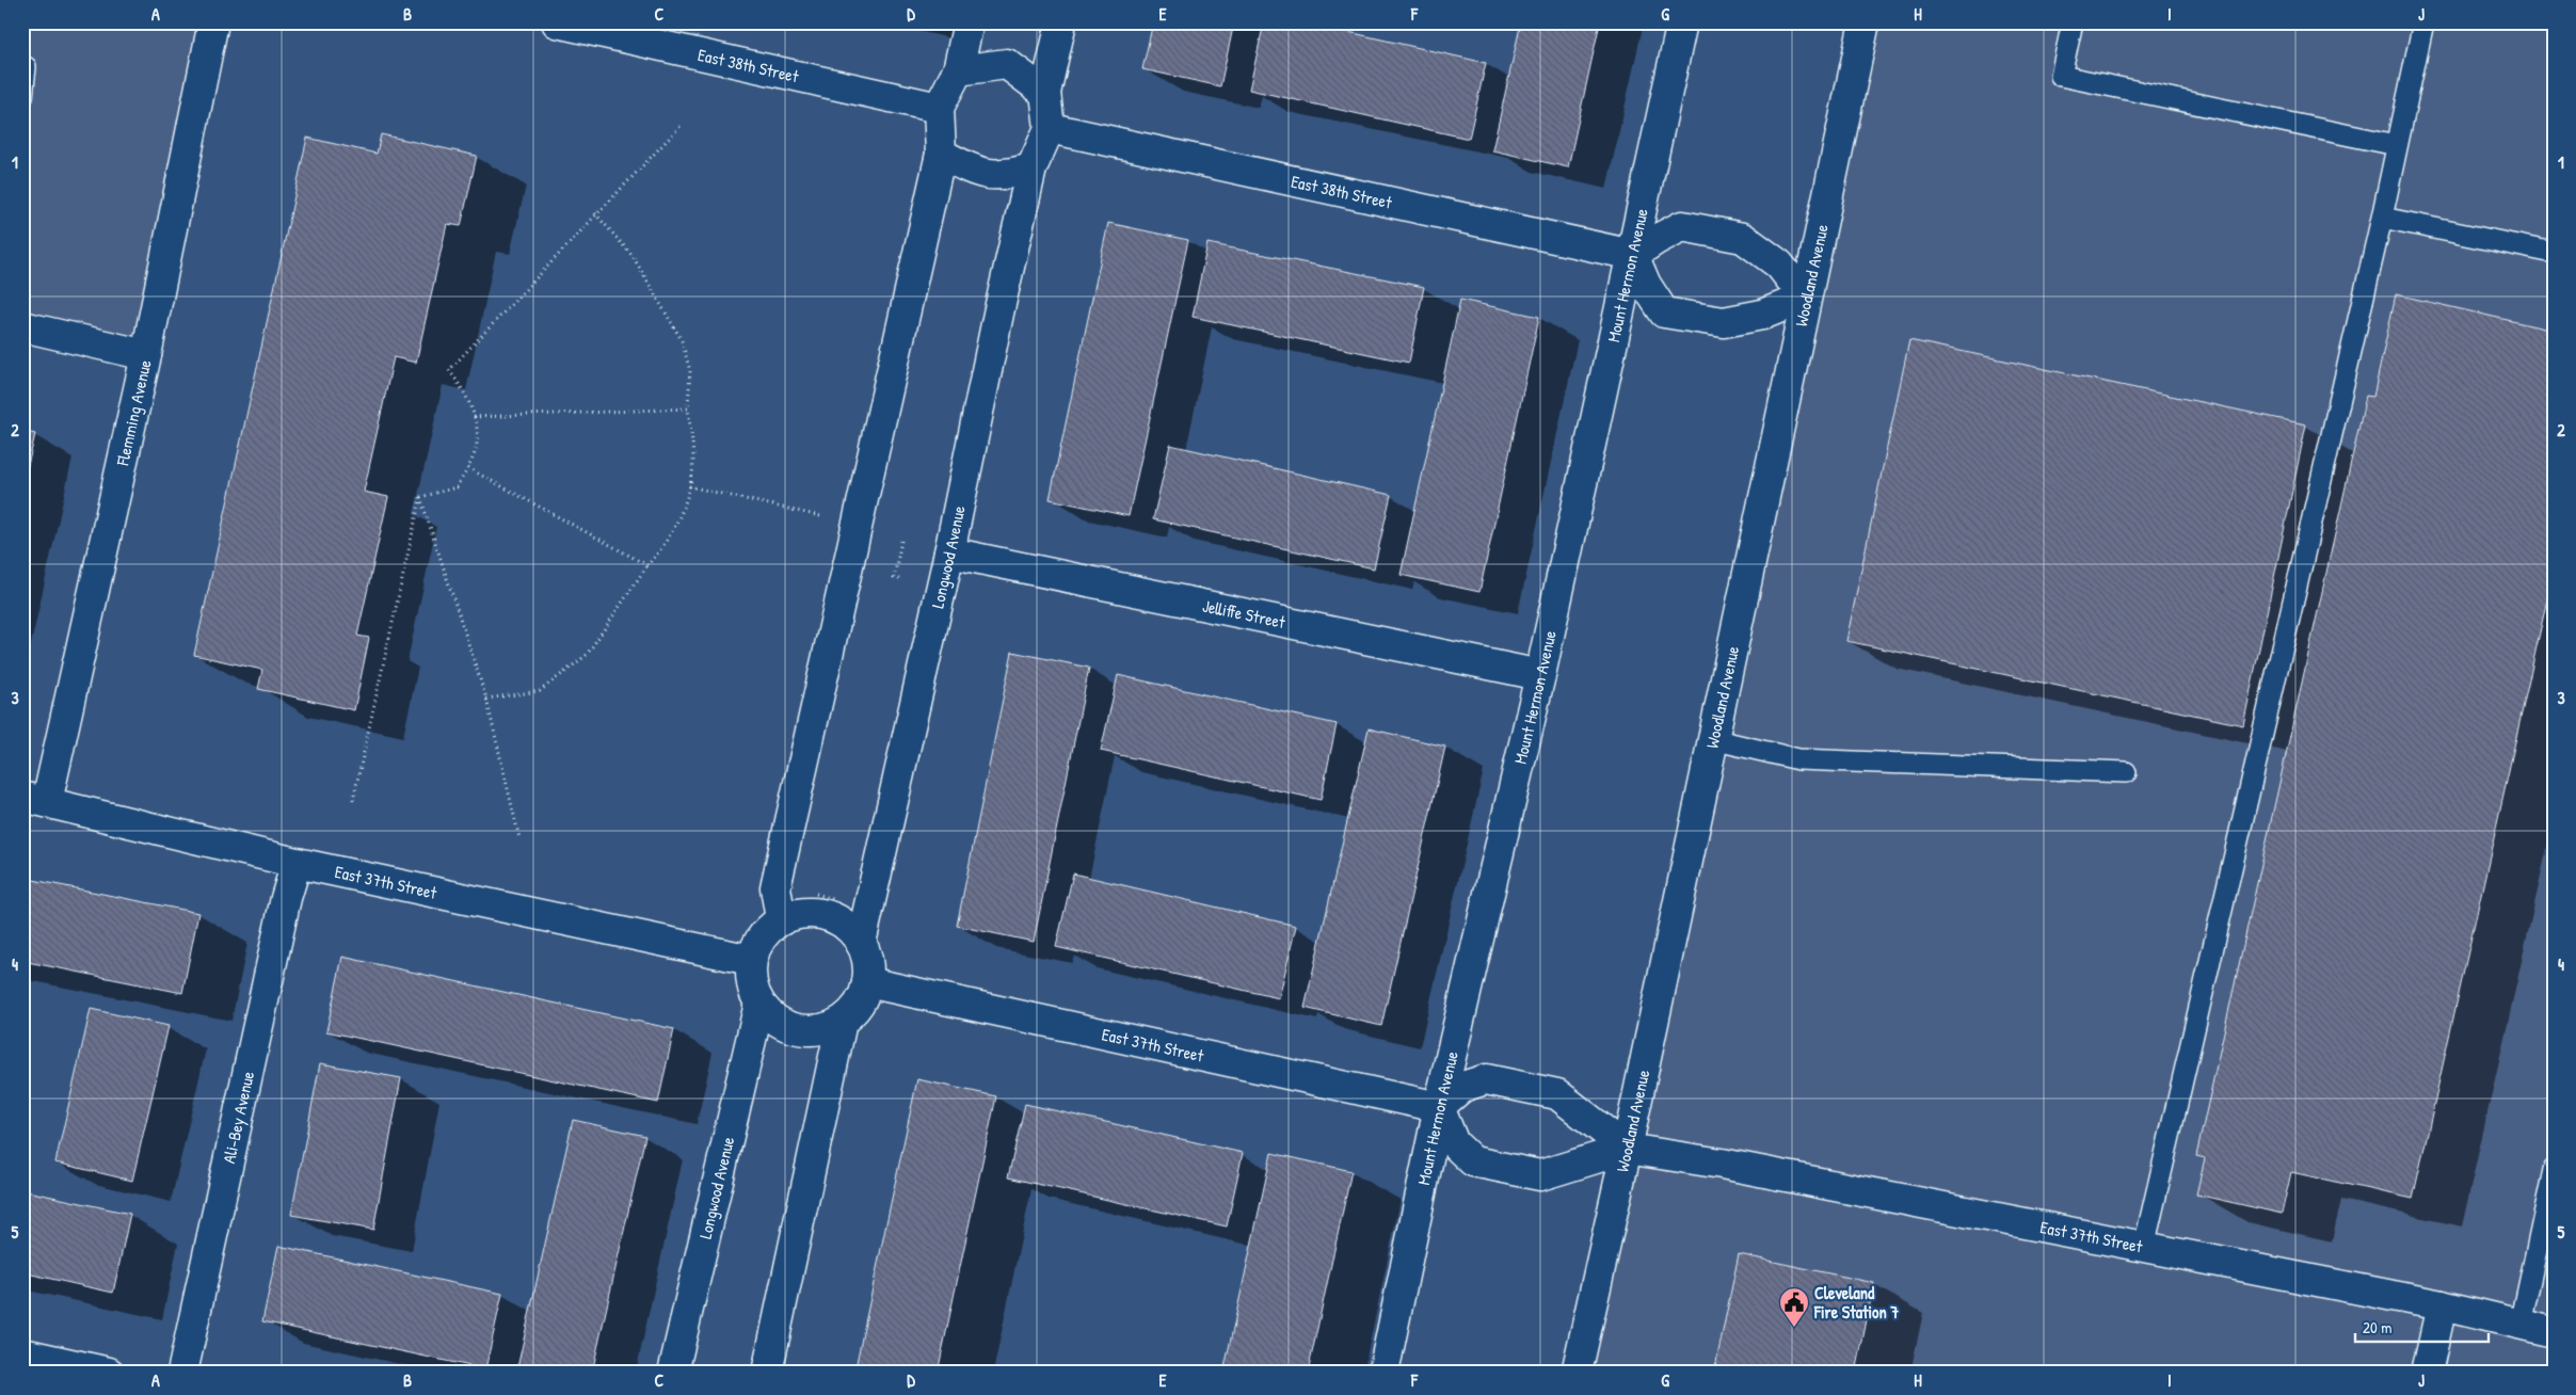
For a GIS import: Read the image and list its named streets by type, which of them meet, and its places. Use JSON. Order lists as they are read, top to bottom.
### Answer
{
  "streets": {
    "street": [
      "East 38th Street",
      "Woodland Avenue",
      "Mount Hermon Avenue",
      "Flemming Avenue",
      "Longwood Avenue",
      "Jelliffe Street",
      "East 37th Street",
      "Ali-Bey Avenue"
    ]
  },
  "crossings": [
    ["East 38th Street", "Mount Hermon Avenue"],
    ["East 38th Street", "Longwood Avenue"],
    ["Woodland Avenue", "East 37th Street"],
    ["Mount Hermon Avenue", "Jelliffe Street"],
    ["Mount Hermon Avenue", "East 37th Street"],
    ["Flemming Avenue", "East 37th Street"],
    ["Longwood Avenue", "Jelliffe Street"],
    ["Longwood Avenue", "East 37th Street"],
    ["East 37th Street", "Ali-Bey Avenue"]
  ],
  "places": {
    "public building": ["Cleveland Fire Station 7"]
  },
  "scale_bar": "20 m",
  "grid": {
    "columns": [
      "A",
      "B",
      "C",
      "D",
      "E",
      "F",
      "G",
      "H",
      "I",
      "J"
    ],
    "rows": [
      "1",
      "2",
      "3",
      "4",
      "5"
    ]
  }
}
